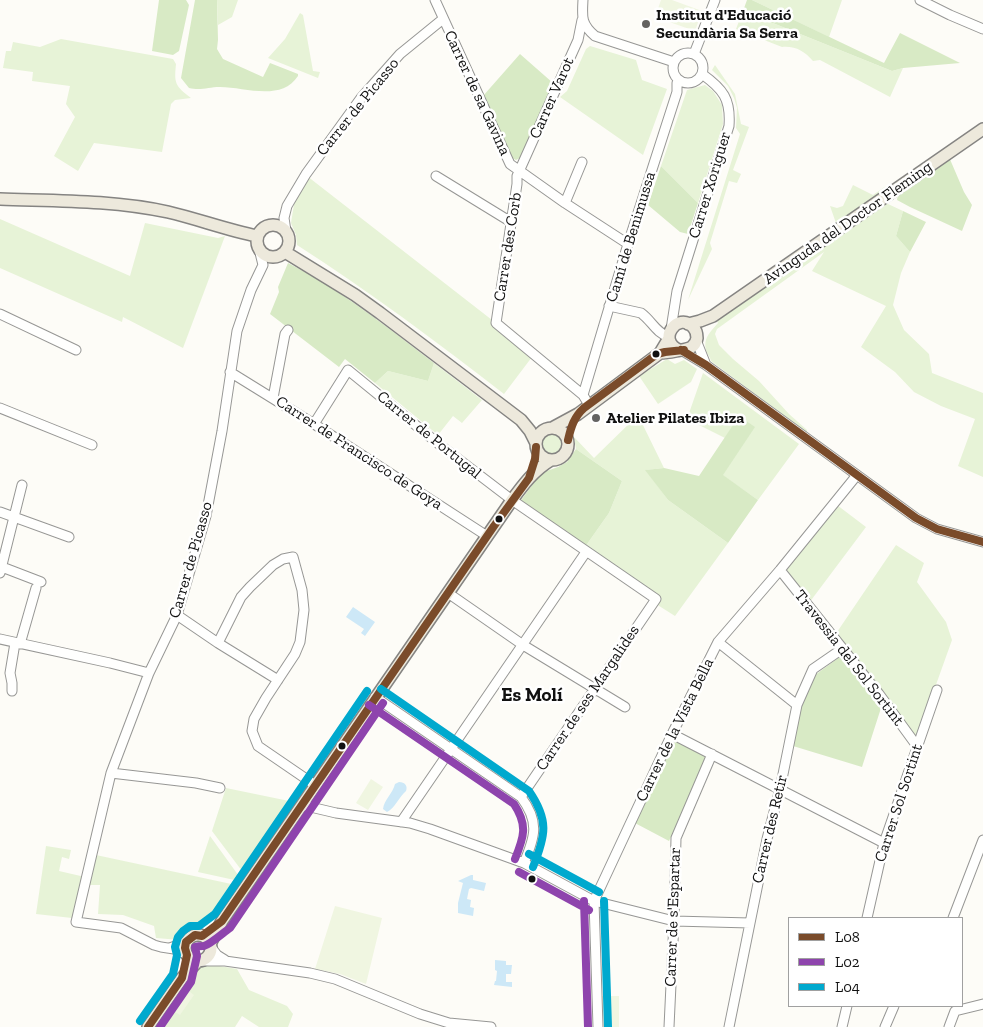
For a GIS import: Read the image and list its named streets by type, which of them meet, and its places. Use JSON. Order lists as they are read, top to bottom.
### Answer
{
  "streets": {
    "main road": ["Avinguda del Doctor Fleming"],
    "street": [
      "Carrer de sa Gavina",
      "Carrer Varot",
      "Carrer de Picasso",
      "Carrer Xoriguer",
      "Camí de Benimussa",
      "Carrer des Corb",
      "Carrer de Portugal",
      "Carrer de Francisco de Goya",
      "Travessia del Sol Sortint",
      "Carrer de ses Margalides",
      "Carrer de la Vista Bella",
      "Carrer Sol Sortint",
      "Carrer des Retir",
      "Carrer de s'Espartar"
    ]
  },
  "crossings": [
    ["Carrer de sa Gavina", "Carrer Varot"],
    ["Carrer de sa Gavina", "Carrer de Picasso"],
    ["Carrer de sa Gavina", "Camí de Benimussa"],
    ["Carrer de sa Gavina", "Carrer des Corb"],
    ["Carrer Varot", "Carrer des Corb"],
    ["Carrer de Picasso", "Carrer de Francisco de Goya"],
    ["Carrer Xoriguer", "Avinguda del Doctor Fleming"],
    ["Carrer Xoriguer", "Camí de Benimussa"],
    ["Camí de Benimussa", "Carrer des Corb"],
    ["Carrer de Portugal", "Carrer de Francisco de Goya"],
    ["Carrer de Portugal", "Carrer de ses Margalides"],
    ["Travessia del Sol Sortint", "Carrer de la Vista Bella"],
    ["Travessia del Sol Sortint", "Carrer Sol Sortint"],
    ["Travessia del Sol Sortint", "Carrer des Retir"]
  ],
  "districts": ["Es Molí"],
  "places": ["Institut d'Educació Secundària Sa Serra", "Atelier Pilates Ibiza"],
  "lines": ["transit line L08", "transit line L04", "transit line L02"],
  "legend": ["L08", "L02", "L04"]
}
